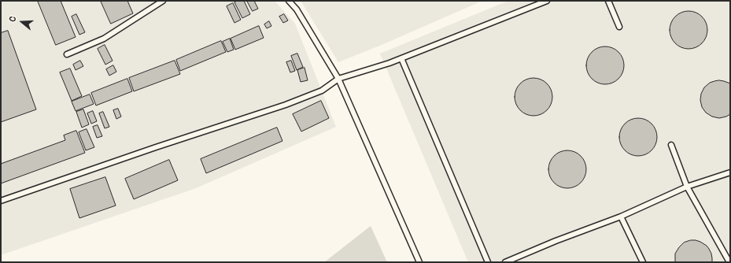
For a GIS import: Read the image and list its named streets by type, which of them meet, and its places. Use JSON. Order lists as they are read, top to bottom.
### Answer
{
  "north": "left"
}
